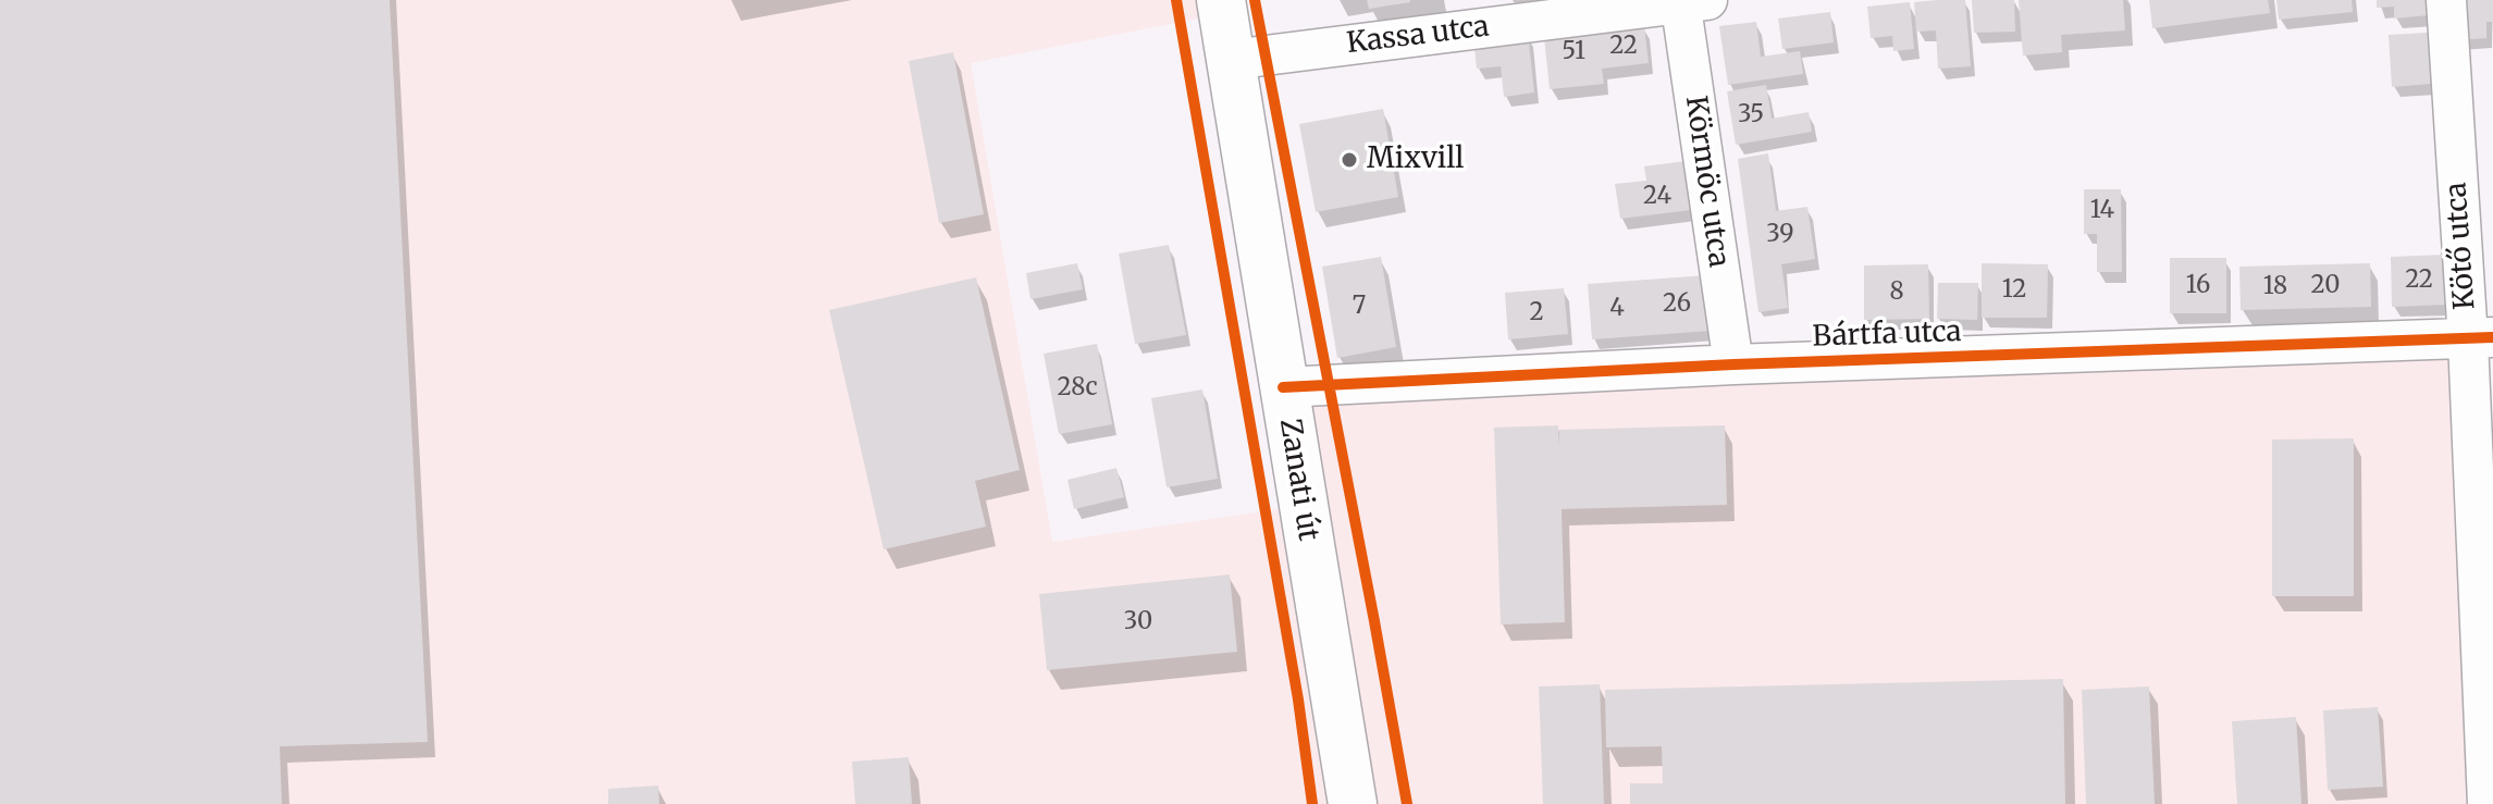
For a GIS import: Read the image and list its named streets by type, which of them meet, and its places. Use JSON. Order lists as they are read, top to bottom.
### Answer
{
  "streets": {
    "street": [
      "Kassa utca",
      "Körmöc utca",
      "Kötő utca",
      "Bártfa utca",
      "Zanati út"
    ]
  },
  "crossings": [
    ["Kassa utca", "Körmöc utca"],
    ["Kassa utca", "Zanati út"],
    ["Körmöc utca", "Bártfa utca"],
    ["Kötő utca", "Bártfa utca"],
    ["Bártfa utca", "Zanati út"]
  ],
  "places": ["Mixvill"],
  "house_numbers": [
    "22",
    "51",
    "35",
    "24",
    "14",
    "39",
    "22",
    "16",
    "20",
    "18",
    "12",
    "8",
    "26",
    "7",
    "4",
    "2",
    "28c",
    "30"
  ]
}
